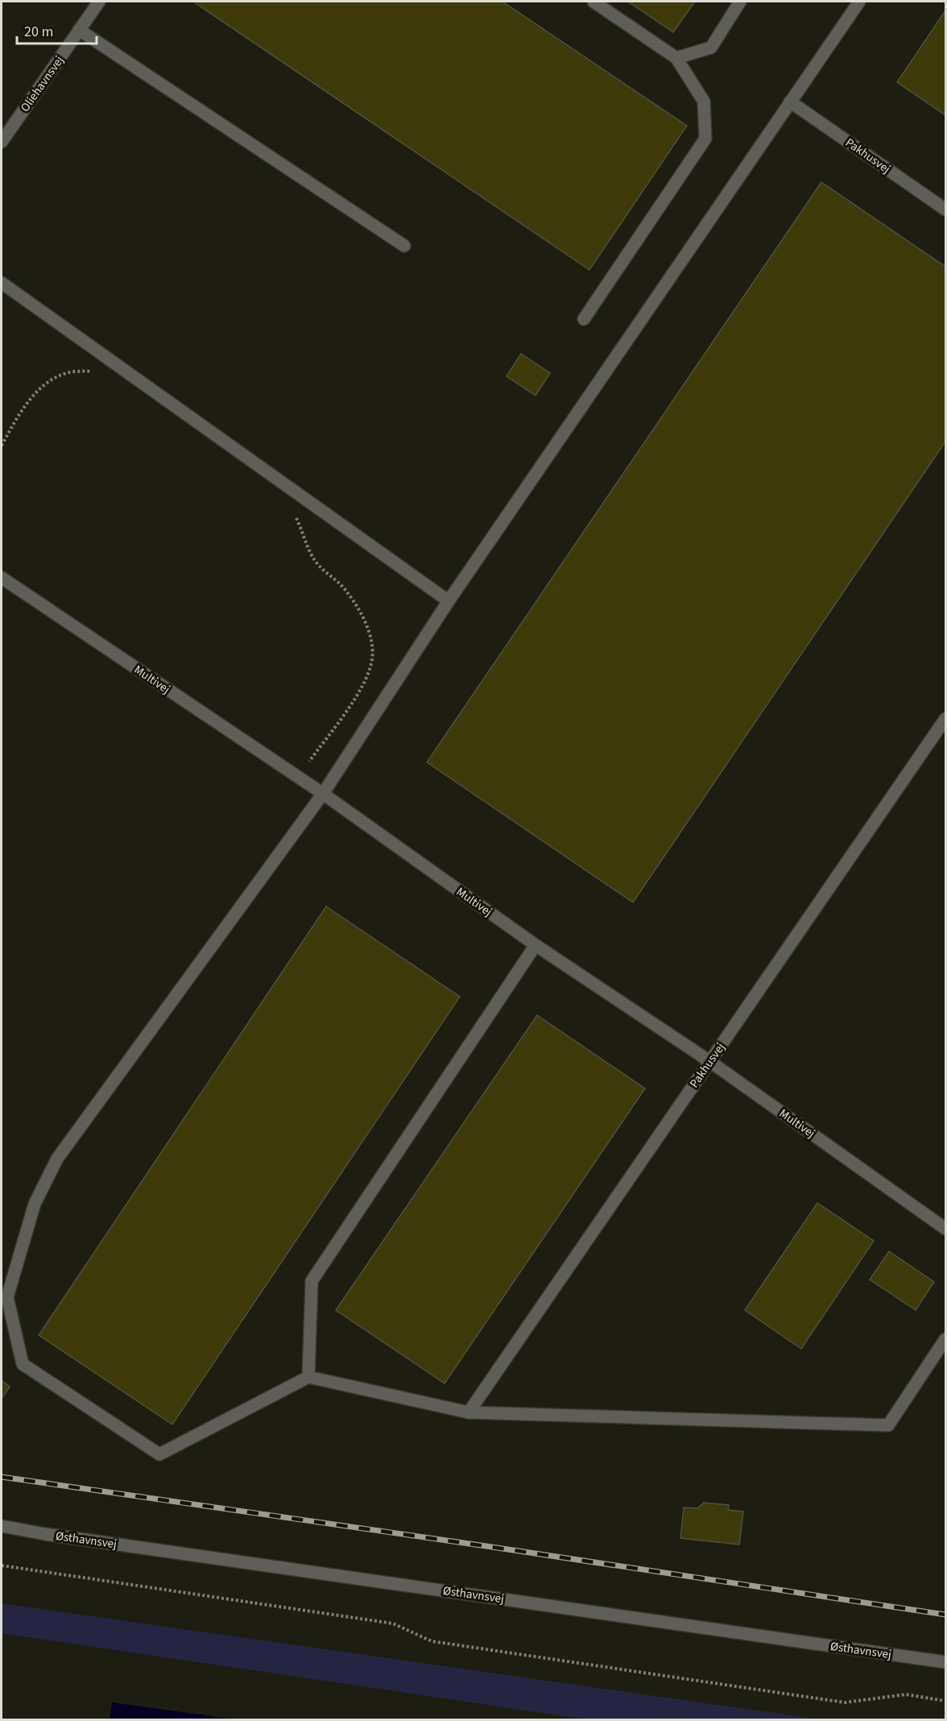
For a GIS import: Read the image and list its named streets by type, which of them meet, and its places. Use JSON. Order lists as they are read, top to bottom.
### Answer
{
  "streets": {
    "street": [
      "Oliehavnsvej",
      "Pakhusvej",
      "Multivej",
      "Østhavnsvej"
    ]
  },
  "crossings": [
    ["Pakhusvej", "Multivej"]
  ],
  "scale_bar": "20 m"
}
